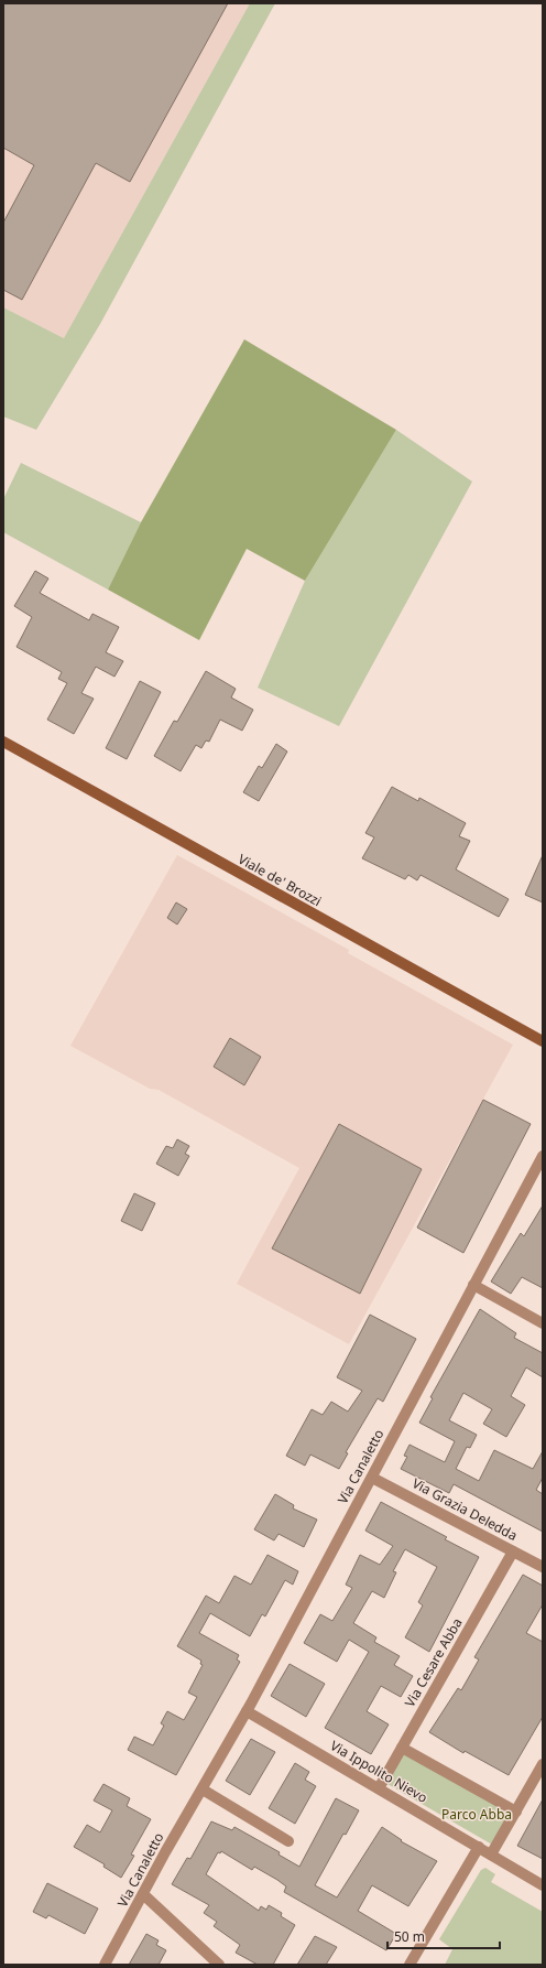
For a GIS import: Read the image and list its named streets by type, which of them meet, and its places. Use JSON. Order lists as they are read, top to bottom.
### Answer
{
  "streets": {
    "street": [
      "Viale de' Brozzi",
      "Via Canaletto",
      "Via Grazia Deledda",
      "Via Cesare Abba",
      "Via Ippolito Nievo"
    ]
  },
  "crossings": [
    ["Via Canaletto", "Via Grazia Deledda"],
    ["Via Canaletto", "Via Ippolito Nievo"],
    ["Via Grazia Deledda", "Via Cesare Abba"],
    ["Via Cesare Abba", "Via Ippolito Nievo"]
  ],
  "parks": ["Parco Abba"],
  "scale_bar": "50 m"
}
